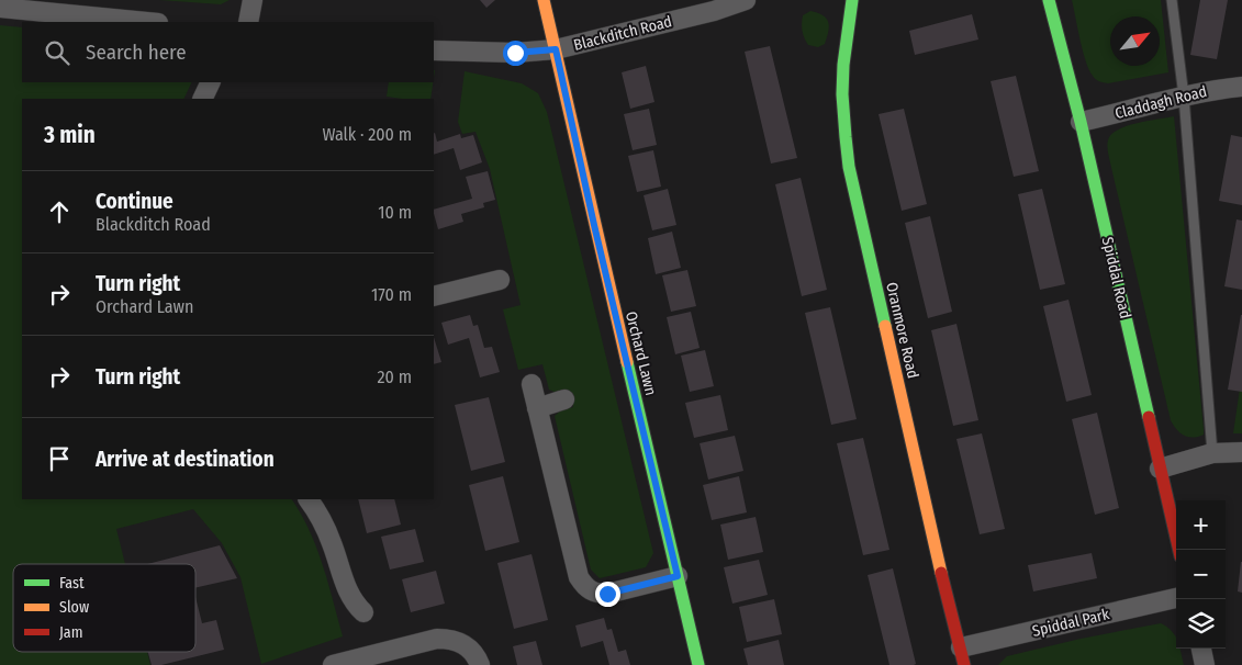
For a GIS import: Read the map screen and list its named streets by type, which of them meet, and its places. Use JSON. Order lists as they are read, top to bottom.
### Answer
{
  "streets": {
    "street": [
      "Blackditch Road",
      "Claddagh Road",
      "Spiddal Road",
      "Oranmore Road",
      "Orchard Lawn",
      "Spiddal Park"
    ]
  },
  "crossings": [
    ["Blackditch Road", "Orchard Lawn"],
    ["Claddagh Road", "Spiddal Road"],
    ["Oranmore Road", "Spiddal Park"]
  ],
  "legend": ["Fast", "Slow", "Jam"],
  "north": "top right",
  "page": {
    "search": "Search here",
    "heading": ["3 min", "Walk · 200 m"],
    "list": [
      ["Continue", "Blackditch Road", "10 m"],
      ["Turn right", "Orchard Lawn", "170 m"],
      ["Turn right", "20 m"],
      "Arrive at destination"
    ],
    "map_buttons": ["+", "−"]
  }
}
